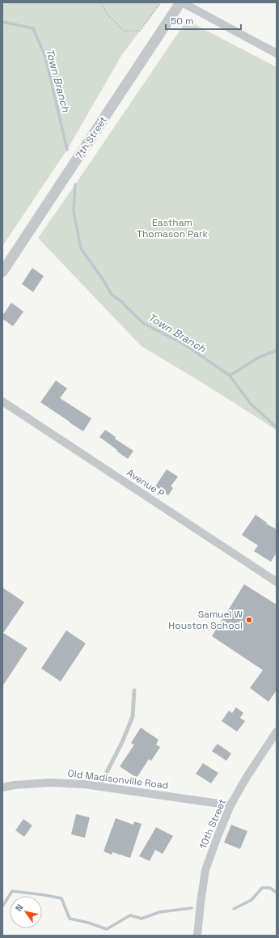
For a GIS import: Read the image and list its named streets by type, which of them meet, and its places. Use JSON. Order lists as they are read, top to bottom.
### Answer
{
  "streets": {
    "street": [
      "7th Street",
      "Avenue P",
      "Old Madisonville Road",
      "10th Street"
    ]
  },
  "crossings": [
    ["Old Madisonville Road", "10th Street"]
  ],
  "water": ["Town Branch"],
  "parks": ["Eastham Thomason Park"],
  "places": ["Samuel W Houston School"],
  "scale_bar": "50 m",
  "north": "top left"
}
